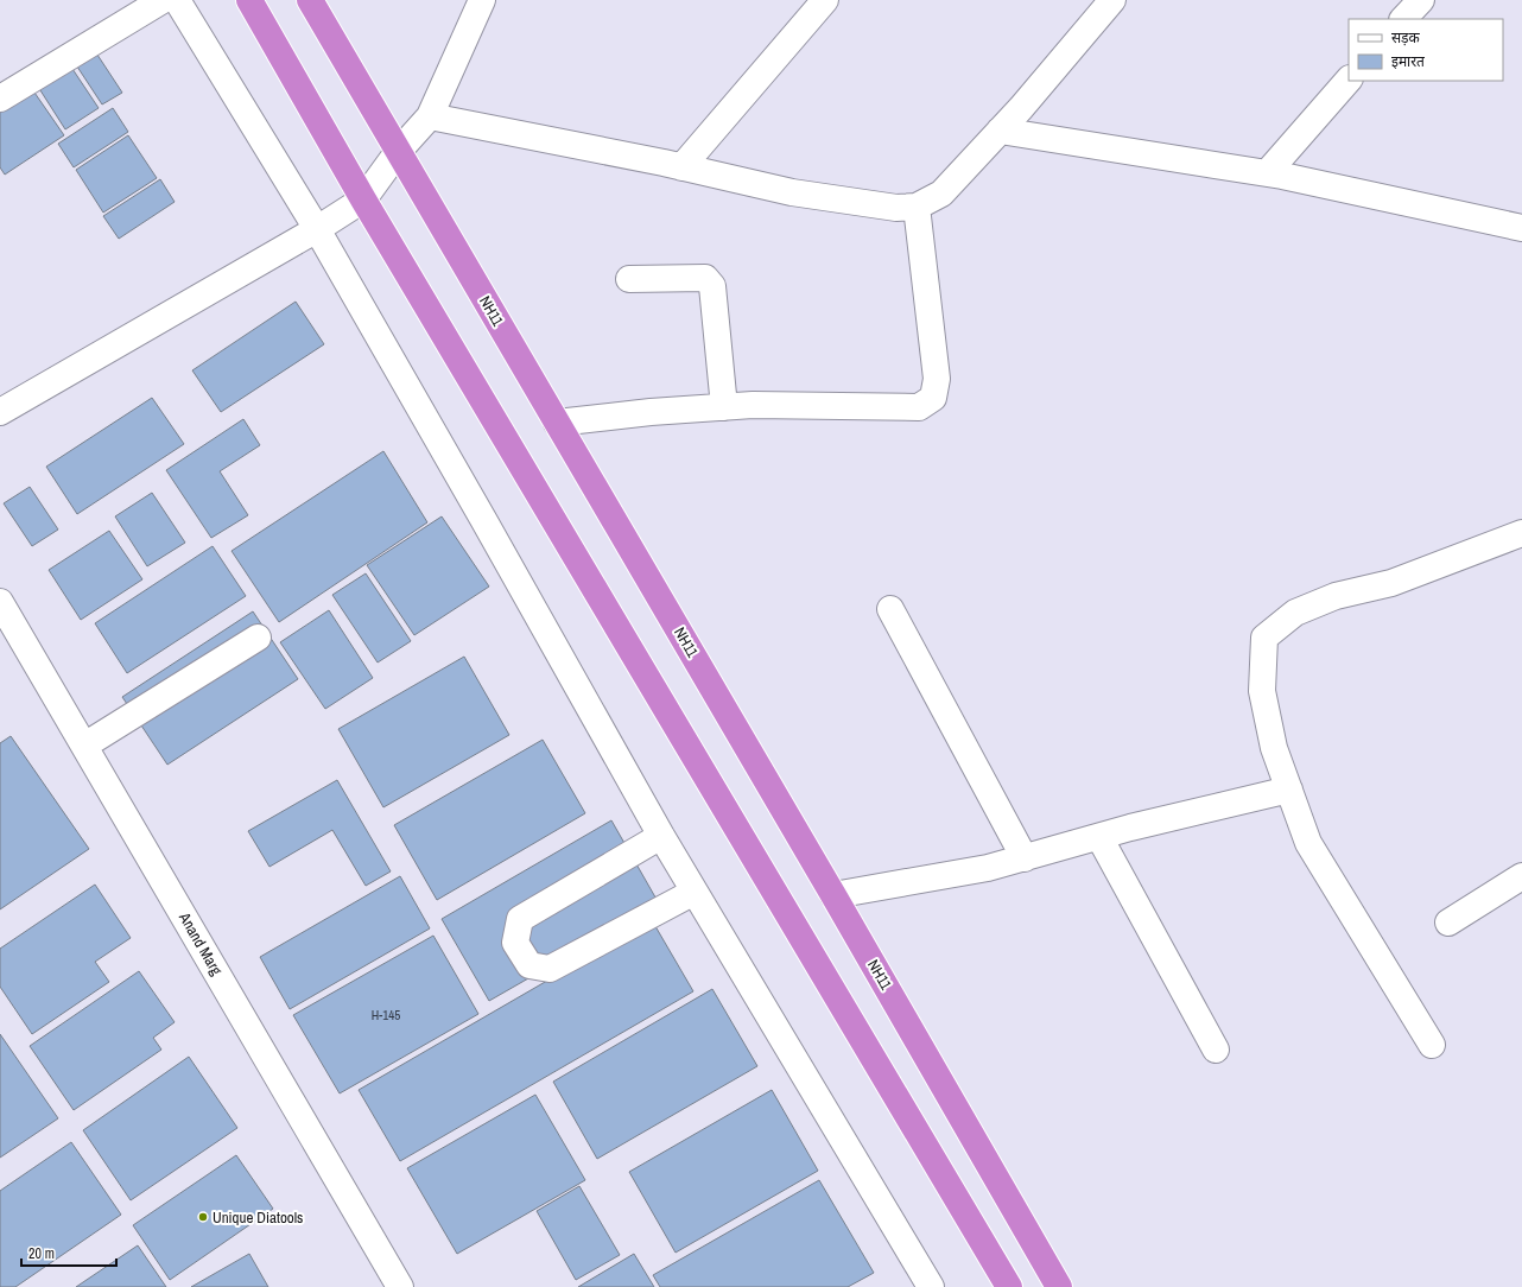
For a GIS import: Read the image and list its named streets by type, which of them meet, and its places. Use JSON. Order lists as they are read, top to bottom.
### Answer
{
  "streets": {
    "highway": ["NH11"],
    "street": ["Anand Marg"]
  },
  "places": ["Unique Diatools"],
  "house_numbers": ["H-145"],
  "legend": ["सड़क", "इमारत"],
  "scale_bar": "20 m"
}
